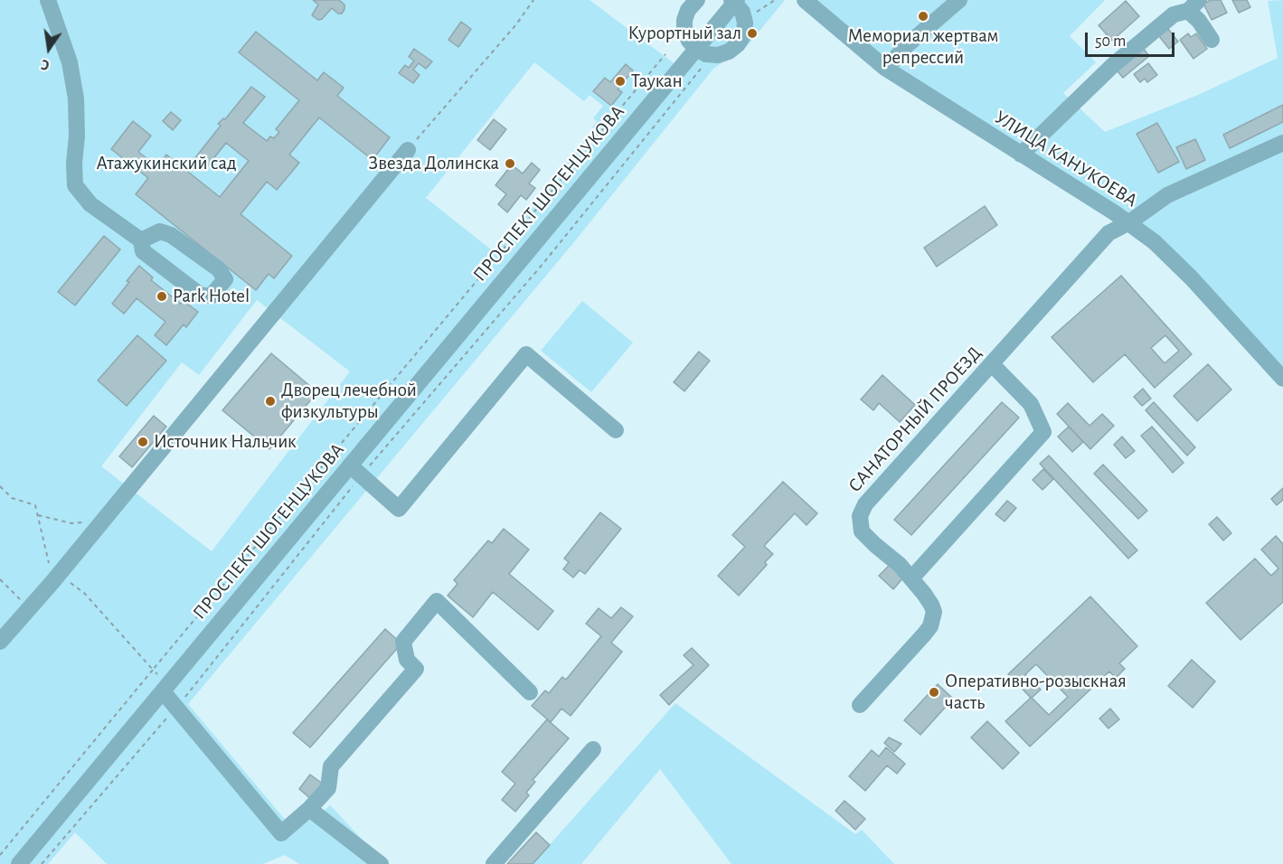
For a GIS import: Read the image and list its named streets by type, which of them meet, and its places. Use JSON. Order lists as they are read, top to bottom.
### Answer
{
  "streets": {
    "street": ["УЛИЦА КАНУКОЕВА", "ПРОСПЕКТ ШОГЕНЦУКОВА", "САНАТОРНЫЙ ПРОЕЗД"]
  },
  "crossings": [
    ["УЛИЦА КАНУКОЕВА", "САНАТОРНЫЙ ПРОЕЗД"]
  ],
  "parks": ["Атажукинский сад"],
  "places": [
    "Мемориал жертвам репрессий",
    "Курортный зал",
    "Таукан",
    "Звезда Долинска",
    "Park Hotel",
    "Дворец лечебной физкультуры",
    "Источник Нальчик",
    "Оперативно-розыскная часть"
  ],
  "scale_bar": "50 m",
  "north": "bottom"
}
